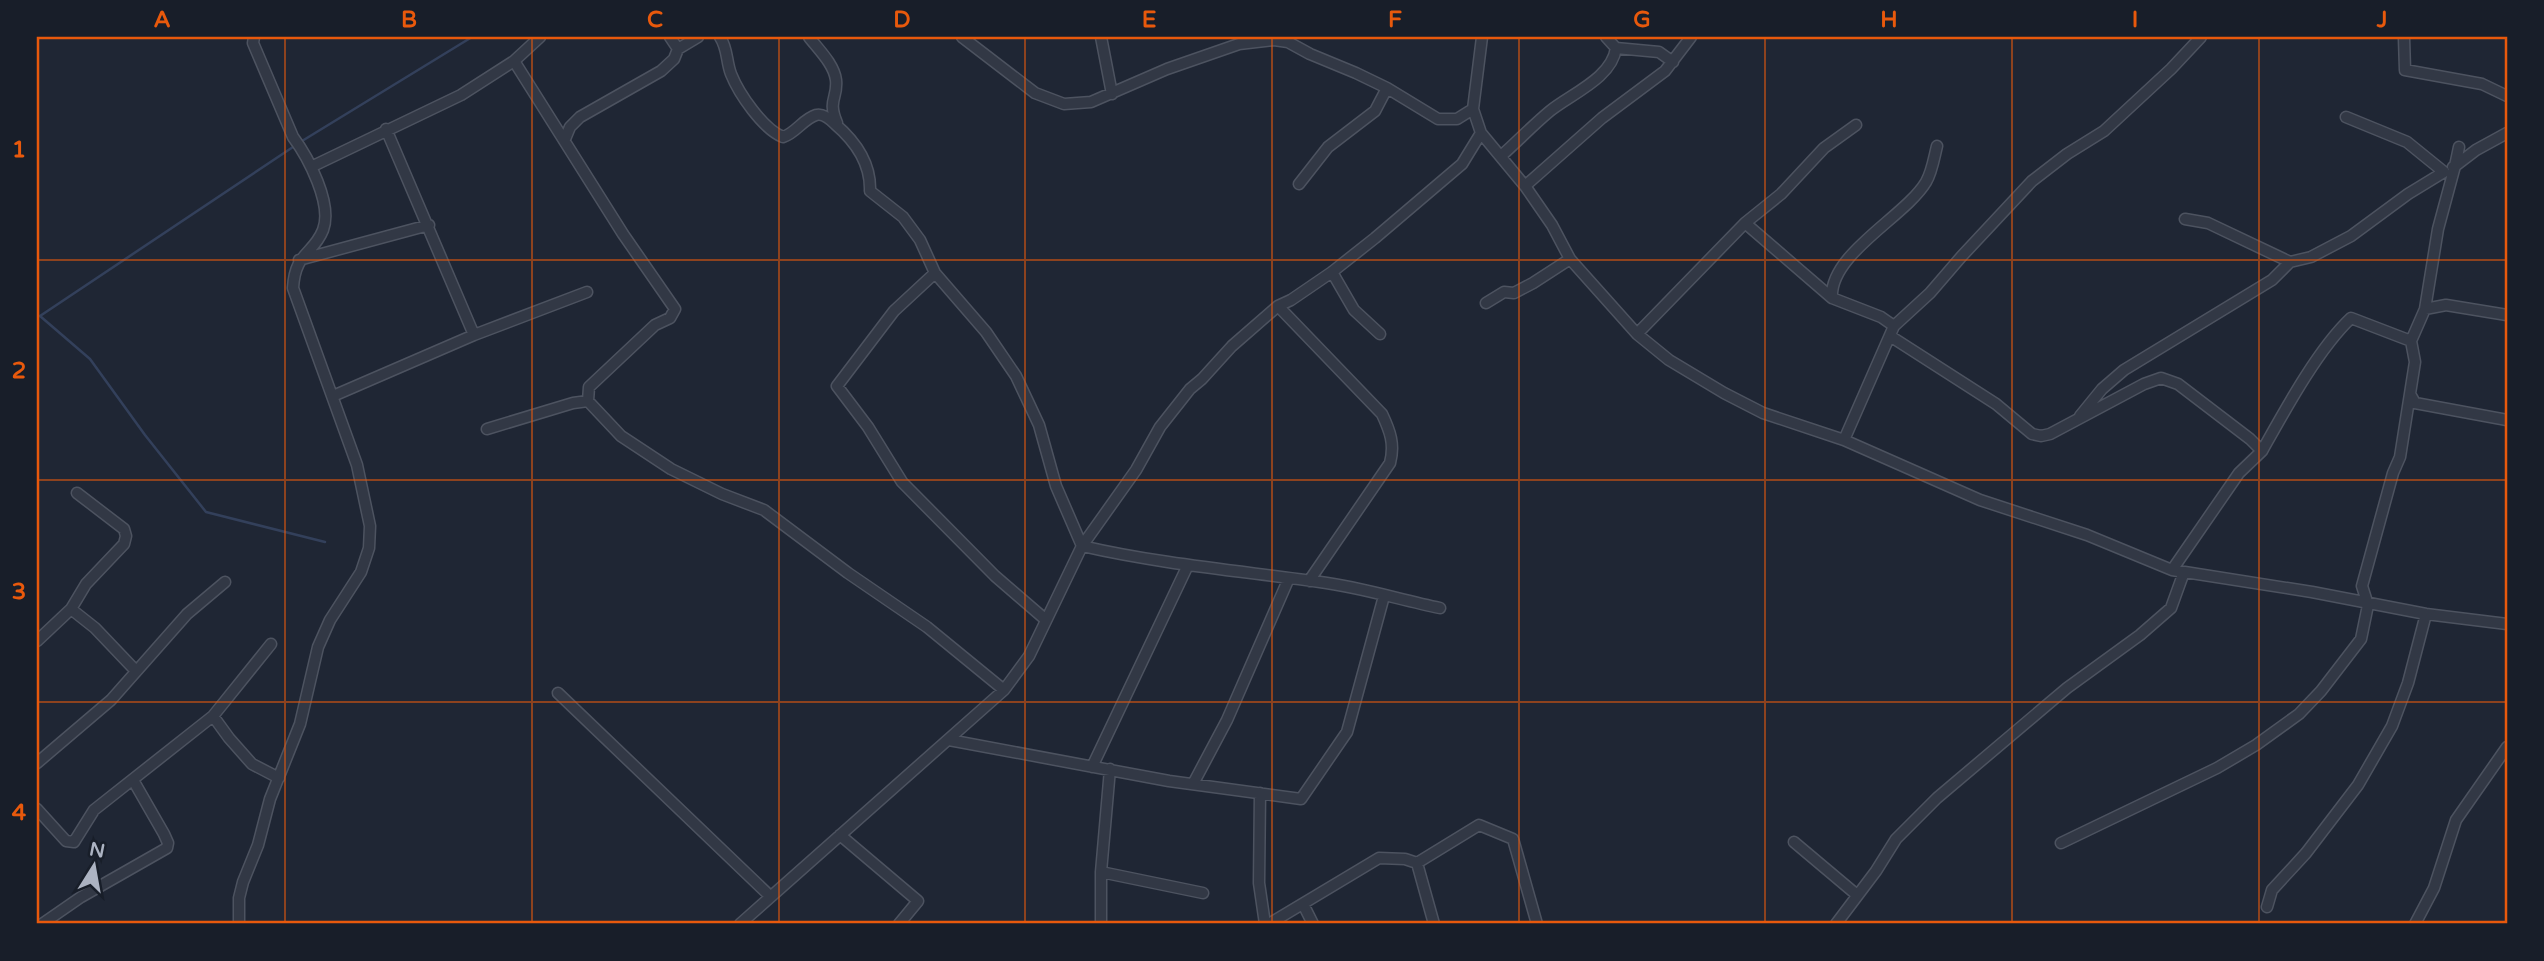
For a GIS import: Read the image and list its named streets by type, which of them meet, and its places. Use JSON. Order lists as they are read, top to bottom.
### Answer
{
  "north": "top",
  "grid": {
    "columns": [
      "A",
      "B",
      "C",
      "D",
      "E",
      "F",
      "G",
      "H",
      "I",
      "J"
    ],
    "rows": [
      "1",
      "2",
      "3",
      "4"
    ]
  }
}
